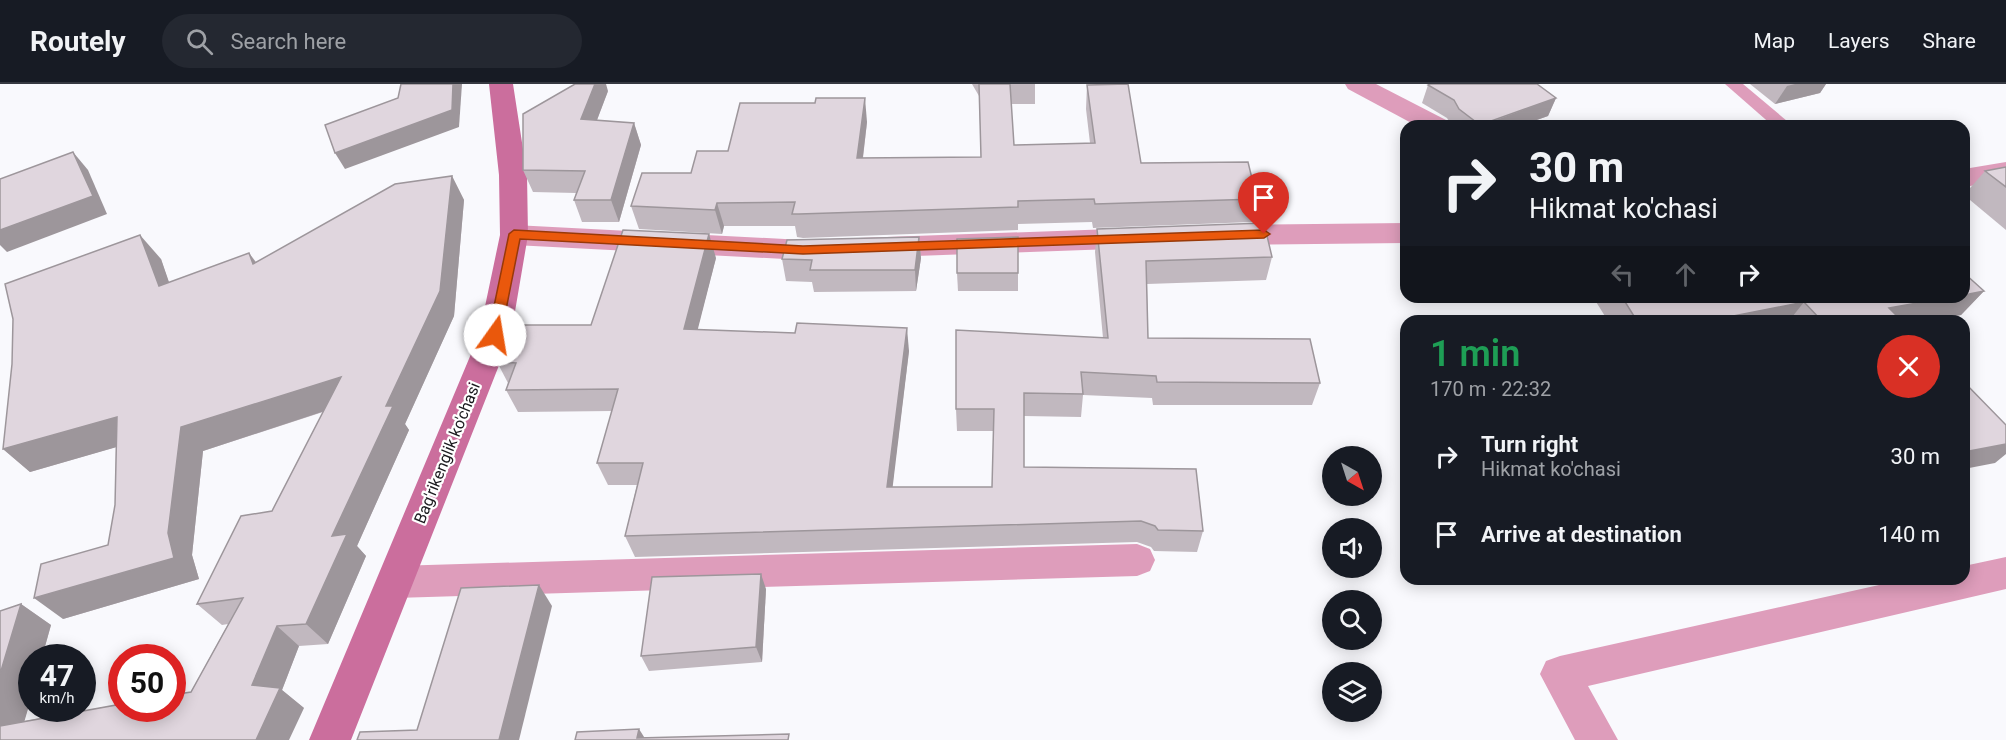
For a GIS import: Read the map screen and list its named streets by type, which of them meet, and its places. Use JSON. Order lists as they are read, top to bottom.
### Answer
{
  "streets": {
    "main road": ["Bag'rikenglik ko'chasi"]
  },
  "north": "bottom right",
  "page": {
    "header": "Routely",
    "search": "Search here",
    "nav": ["Map", "Layers", "Share"],
    "turn": ["30 m", "Hikmat ko'chasi"],
    "heading": ["1 min", "170 m · 22:32"],
    "list": [
      {
        "name": "Turn right",
        "note": "Hikmat ko'chasi",
        "value": "30 m"
      },
      {
        "name": "Arrive at destination",
        "value": "140 m"
      }
    ],
    "speed": "47 km/h",
    "limit": "50"
  }
}
